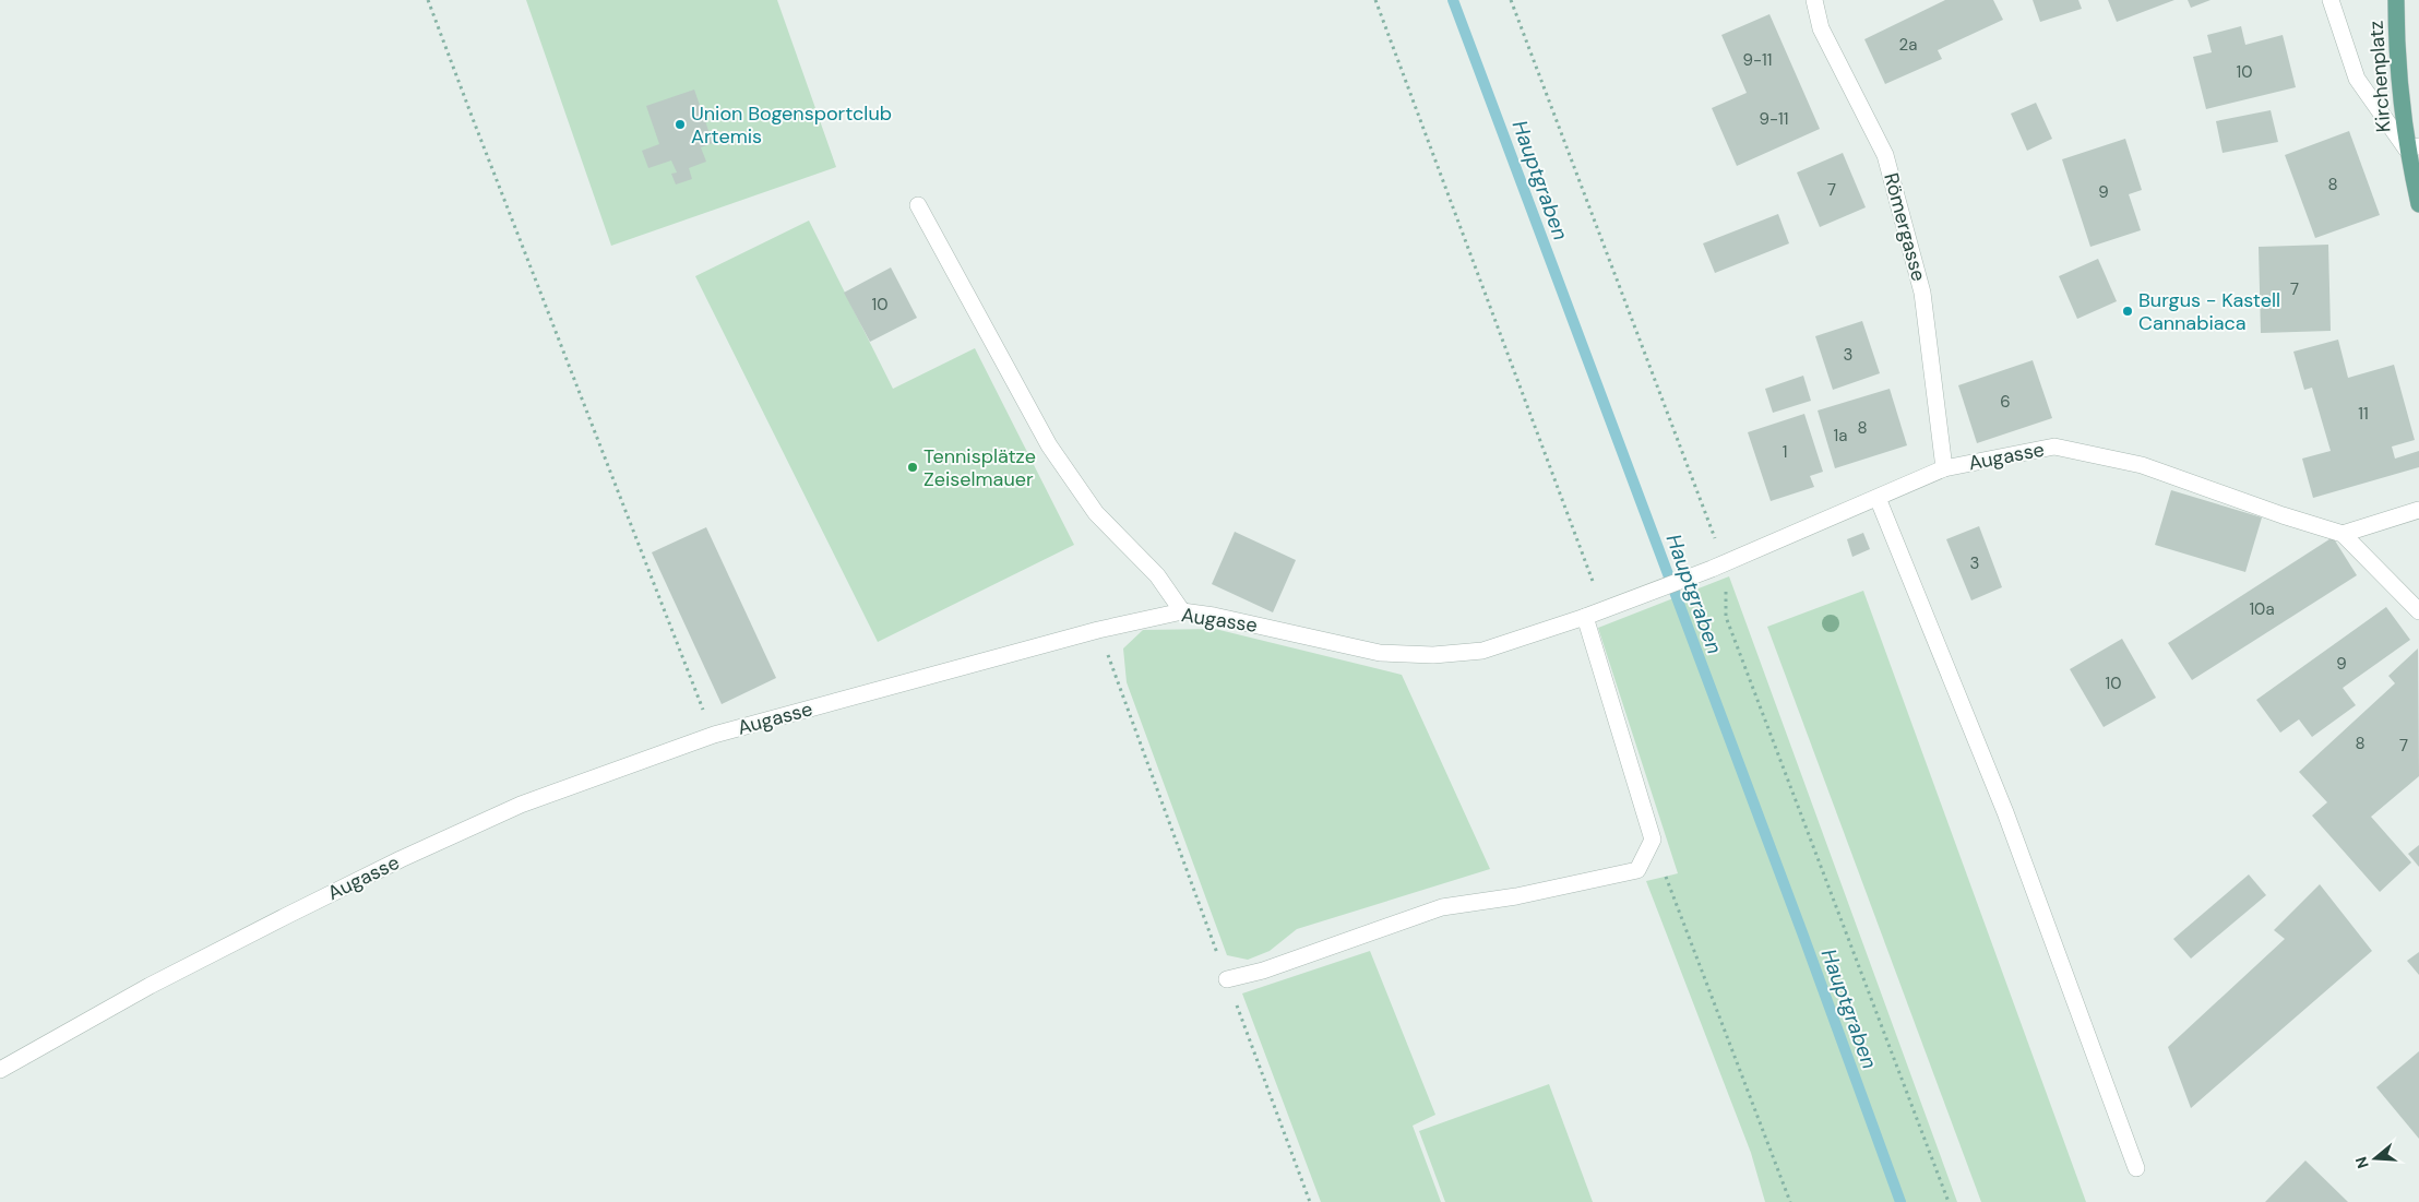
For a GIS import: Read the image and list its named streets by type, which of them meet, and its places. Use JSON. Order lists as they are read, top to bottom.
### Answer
{
  "streets": {
    "main road": ["Kirchenplatz"],
    "street": ["Römergasse", "Augasse"]
  },
  "crossings": [
    ["Römergasse", "Augasse"]
  ],
  "water": ["Hauptgraben"],
  "places": ["Union Bogensportclub Artemis", "Burgus - Kastell Cannabiaca", "Tennisplätze Zeiselmauer"],
  "house_numbers": [
    "2a",
    "9-11",
    "10",
    "9-11",
    "8",
    "7",
    "9",
    "7",
    "10",
    "3",
    "6",
    "11",
    "8",
    "1a",
    "1",
    "3",
    "10a",
    "9",
    "10",
    "8",
    "7"
  ],
  "north": "left"
}
